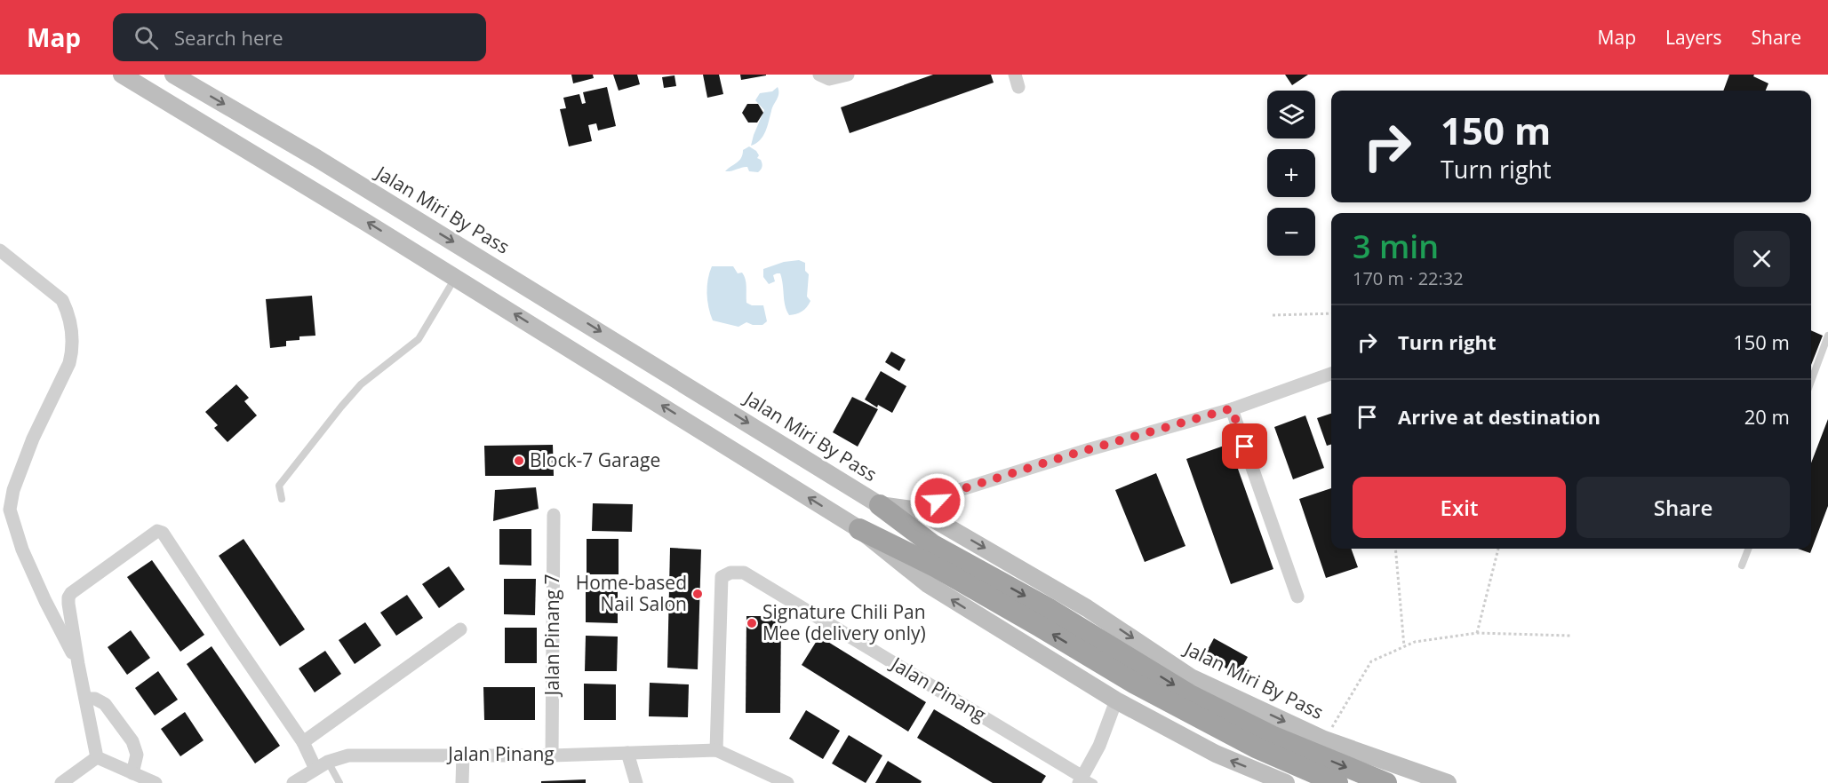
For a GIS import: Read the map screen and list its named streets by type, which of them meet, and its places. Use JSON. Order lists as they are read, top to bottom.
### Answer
{
  "streets": {
    "main road": ["Jalan Miri By Pass"],
    "street": ["Jalan Pinang 7", "Jalan Pinang"]
  },
  "crossings": [
    ["Jalan Pinang 7", "Jalan Pinang"]
  ],
  "places": ["Block-7 Garage", "Home-based Nail Salon", "Signature Chili Pan Mee (delivery only)"],
  "page": {
    "header": "Map",
    "search": "Search here",
    "nav": ["Map", "Layers", "Share"],
    "map_buttons": ["+", "−"],
    "turn": ["150 m", "Turn right"],
    "heading": ["3 min", "170 m · 22:32"],
    "list": [
      {
        "name": "Turn right",
        "value": "150 m"
      },
      {
        "name": "Arrive at destination",
        "value": "20 m"
      }
    ],
    "buttons": ["Exit", "Share"]
  }
}
